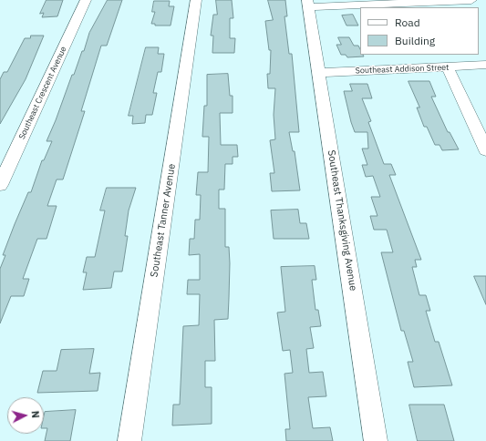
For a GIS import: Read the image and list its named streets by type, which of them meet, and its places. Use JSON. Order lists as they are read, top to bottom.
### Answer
{
  "streets": {
    "street": [
      "Southeast Addison Street",
      "Southeast Crescent Avenue",
      "Southeast Tanner Avenue",
      "Southeast Thanksgiving Avenue"
    ]
  },
  "crossings": [
    ["Southeast Addison Street", "Southeast Thanksgiving Avenue"]
  ],
  "legend": ["Road", "Building"],
  "north": "right"
}
